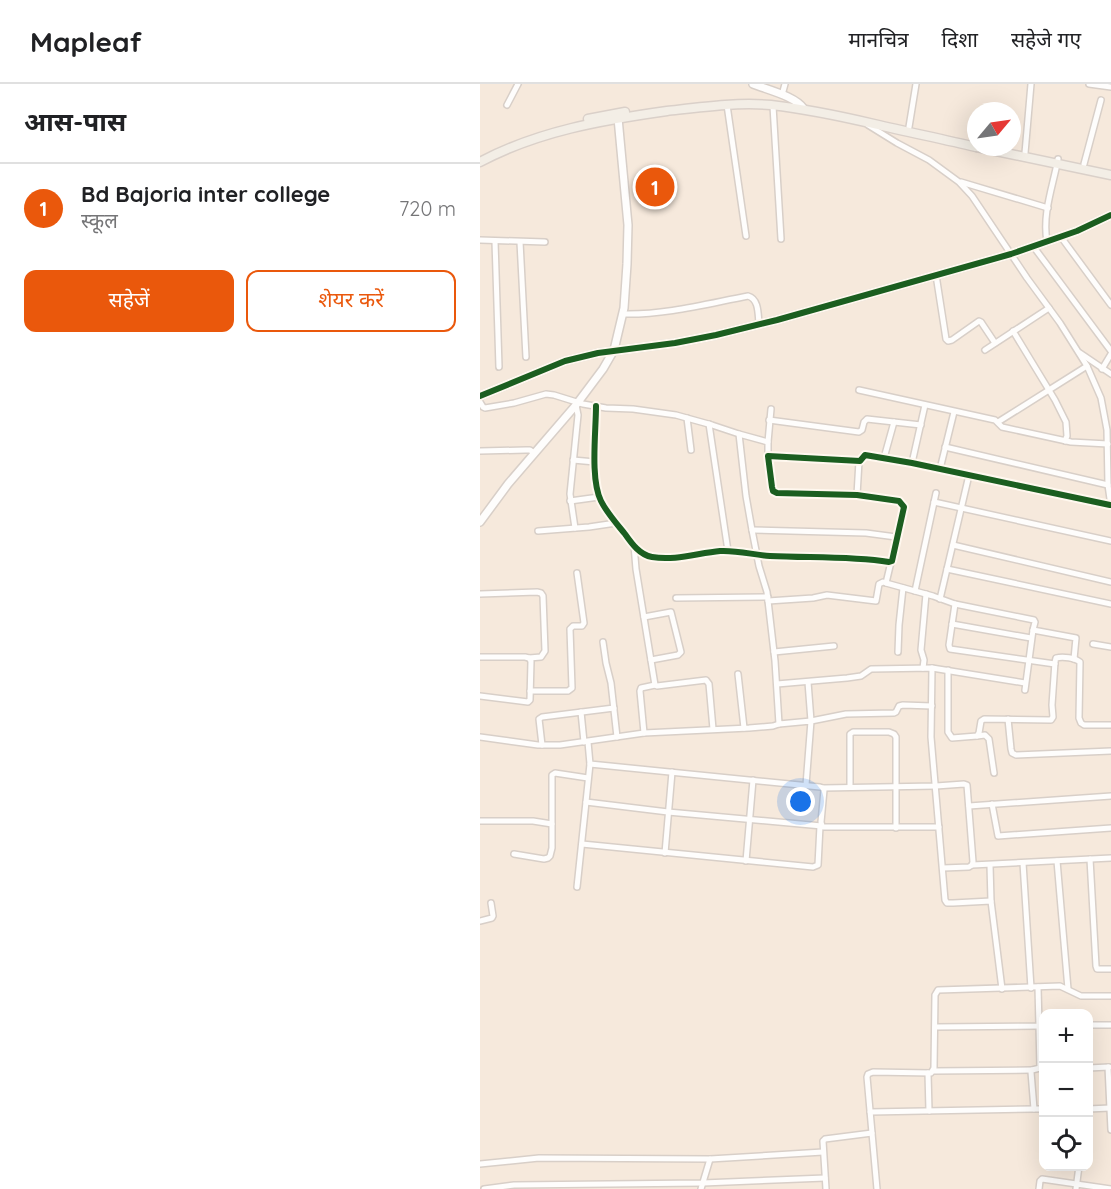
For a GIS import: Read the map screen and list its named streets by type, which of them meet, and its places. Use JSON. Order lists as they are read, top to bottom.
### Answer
{
  "north": "top right",
  "page": {
    "header": "Mapleaf",
    "nav": ["मानचित्र", "दिशा", "सहेजे गए"],
    "heading": "आस-पास",
    "list": [
      {
        "mark": "1",
        "name": "Bd Bajoria inter college",
        "note": "स्कूल",
        "value": "720 m"
      }
    ],
    "pins": "1",
    "buttons": ["सहेजें", "शेयर करें"],
    "map_buttons": ["+", "−"]
  }
}
